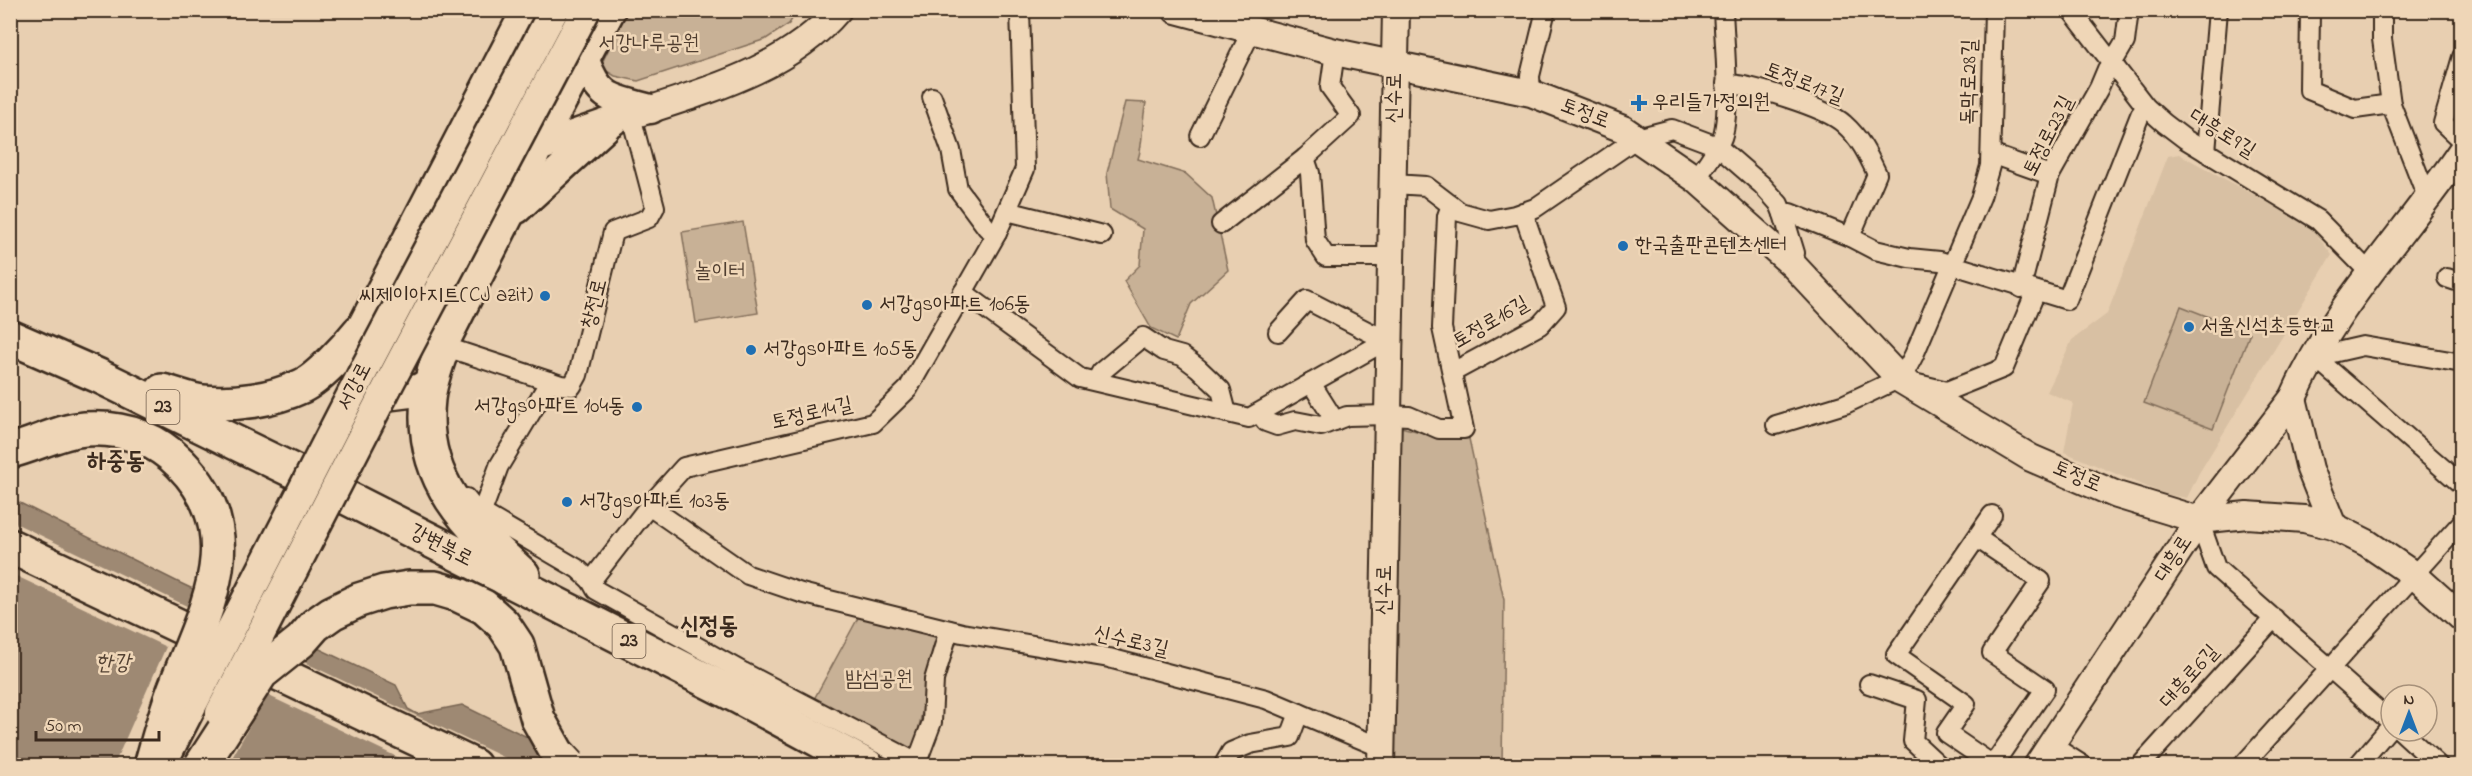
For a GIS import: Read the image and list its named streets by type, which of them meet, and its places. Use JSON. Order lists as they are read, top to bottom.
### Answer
{
  "streets": {
    "highway": ["23", "강변북로"],
    "main road": [
      "신수로",
      "토정로",
      "서강로",
      "대흥로"
    ],
    "street": [
      "독막로28길",
      "토정로17길",
      "대흥로9길",
      "토정로23길",
      "창전로",
      "토정로16길",
      "토정로14길",
      "신수로3길",
      "대흥로6길"
    ]
  },
  "crossings": [
    ["독막로28길", "토정로"],
    ["독막로28길", "토정로23길"],
    ["신수로", "토정로"],
    ["신수로", "토정로16길"],
    ["신수로", "신수로3길"],
    ["토정로", "토정로23길"],
    ["토정로", "대흥로"],
    ["대흥로9길", "토정로23길"],
    ["대흥로9길", "대흥로"],
    ["토정로14길", "신수로3길"]
  ],
  "districts": ["하중동", "신정동"],
  "water": ["한강"],
  "parks": ["서강나루공원", "놀이터", "밤섬공원"],
  "places": {
    "health": ["우리들가정의원"],
    "other": [
      "한국출판콘텐츠센터",
      "씨제이아지트(CJ azit)",
      "서강gs아파트 106동",
      "서울신석초등학교",
      "서강gs아파트 105동",
      "서강gs아파트 104동",
      "서강gs아파트 103동"
    ]
  },
  "scale_bar": "50 m",
  "north": "top"
}
